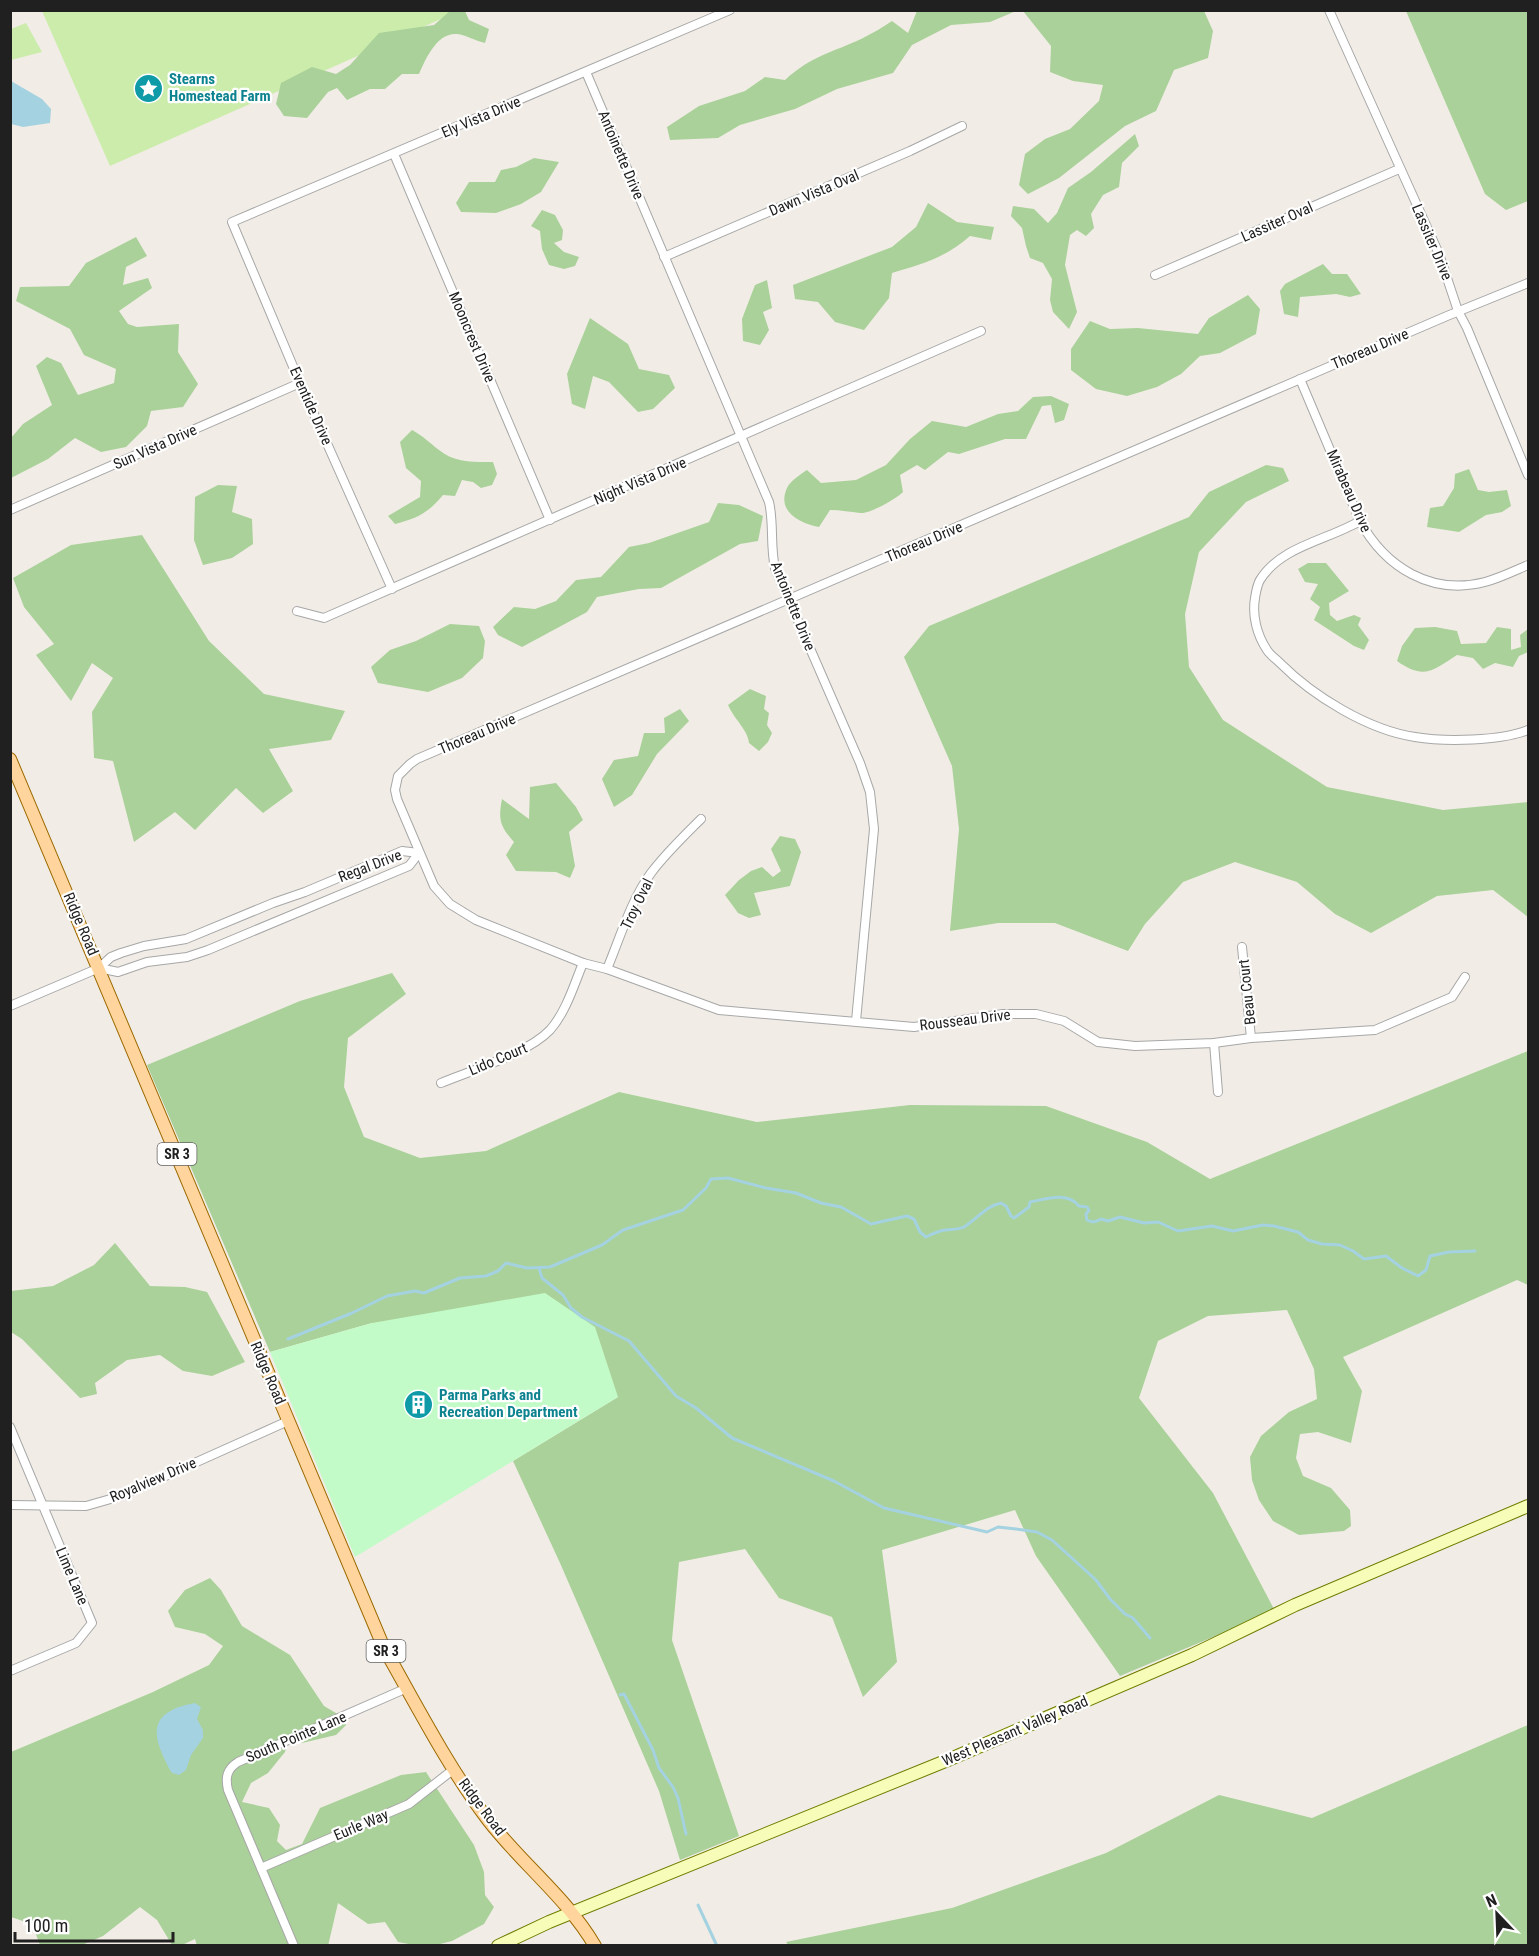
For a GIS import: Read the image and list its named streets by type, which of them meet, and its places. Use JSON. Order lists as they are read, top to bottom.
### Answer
{
  "streets": {
    "main road": ["Ridge Road", "SR 3", "West Pleasant Valley Road"],
    "street": [
      "Ely Vista Drive",
      "Antoinette Drive",
      "Dawn Vista Oval",
      "Lassiter Oval",
      "Lassiter Drive",
      "Mooncrest Drive",
      "Thoreau Drive",
      "Eventide Drive",
      "Sun Vista Drive",
      "Night Vista Drive",
      "Mirabeau Drive",
      "Regal Drive",
      "Troy Oval",
      "Beau Court",
      "Rousseau Drive",
      "Lido Court",
      "Royalview Drive",
      "Lime Lane",
      "South Pointe Lane",
      "Eurle Way"
    ]
  },
  "crossings": [
    ["Ely Vista Drive", "Antoinette Drive"],
    ["Ely Vista Drive", "Mooncrest Drive"],
    ["Ely Vista Drive", "Eventide Drive"],
    ["Antoinette Drive", "Dawn Vista Oval"],
    ["Antoinette Drive", "Thoreau Drive"],
    ["Antoinette Drive", "Night Vista Drive"],
    ["Antoinette Drive", "Rousseau Drive"],
    ["Lassiter Oval", "Lassiter Drive"],
    ["Lassiter Drive", "Thoreau Drive"],
    ["Mooncrest Drive", "Night Vista Drive"],
    ["Thoreau Drive", "Mirabeau Drive"],
    ["Thoreau Drive", "Regal Drive"],
    ["Thoreau Drive", "Rousseau Drive"],
    ["Eventide Drive", "Sun Vista Drive"],
    ["Eventide Drive", "Night Vista Drive"],
    ["Regal Drive", "Ridge Road"],
    ["Regal Drive", "Rousseau Drive"],
    ["Troy Oval", "Rousseau Drive"],
    ["Ridge Road", "Royalview Drive"],
    ["Ridge Road", "West Pleasant Valley Road"],
    ["Ridge Road", "South Pointe Lane"],
    ["Ridge Road", "Eurle Way"],
    ["Beau Court", "Rousseau Drive"],
    ["Rousseau Drive", "Lido Court"],
    ["Royalview Drive", "Lime Lane"],
    ["South Pointe Lane", "Eurle Way"]
  ],
  "places": {
    "place": ["Stearns Homestead Farm"],
    "building": ["Parma Parks and Recreation Department"]
  },
  "scale_bar": "100 m",
  "north": "top left"
}
